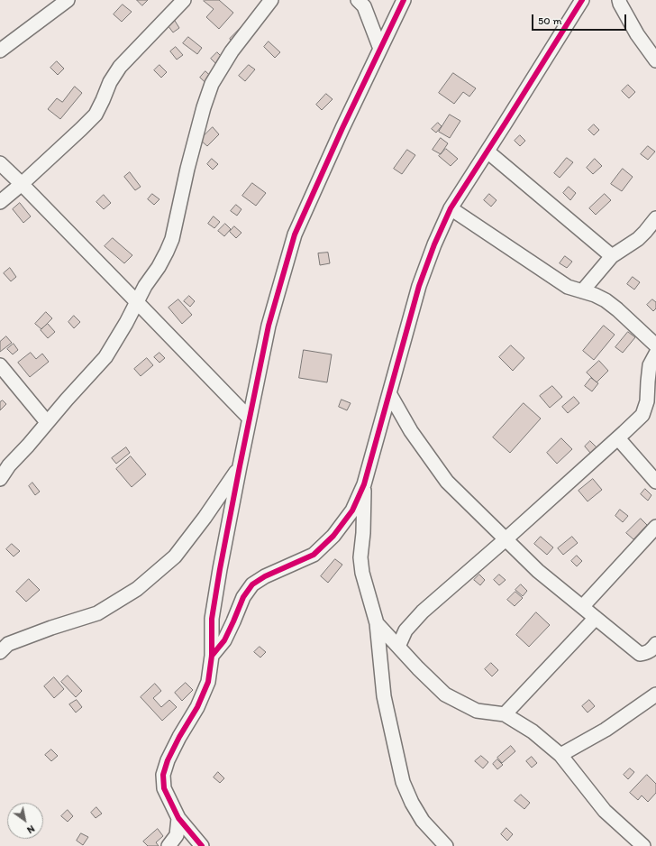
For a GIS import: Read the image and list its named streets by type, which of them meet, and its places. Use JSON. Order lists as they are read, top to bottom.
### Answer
{
  "scale_bar": "50 m",
  "north": "bottom right"
}
